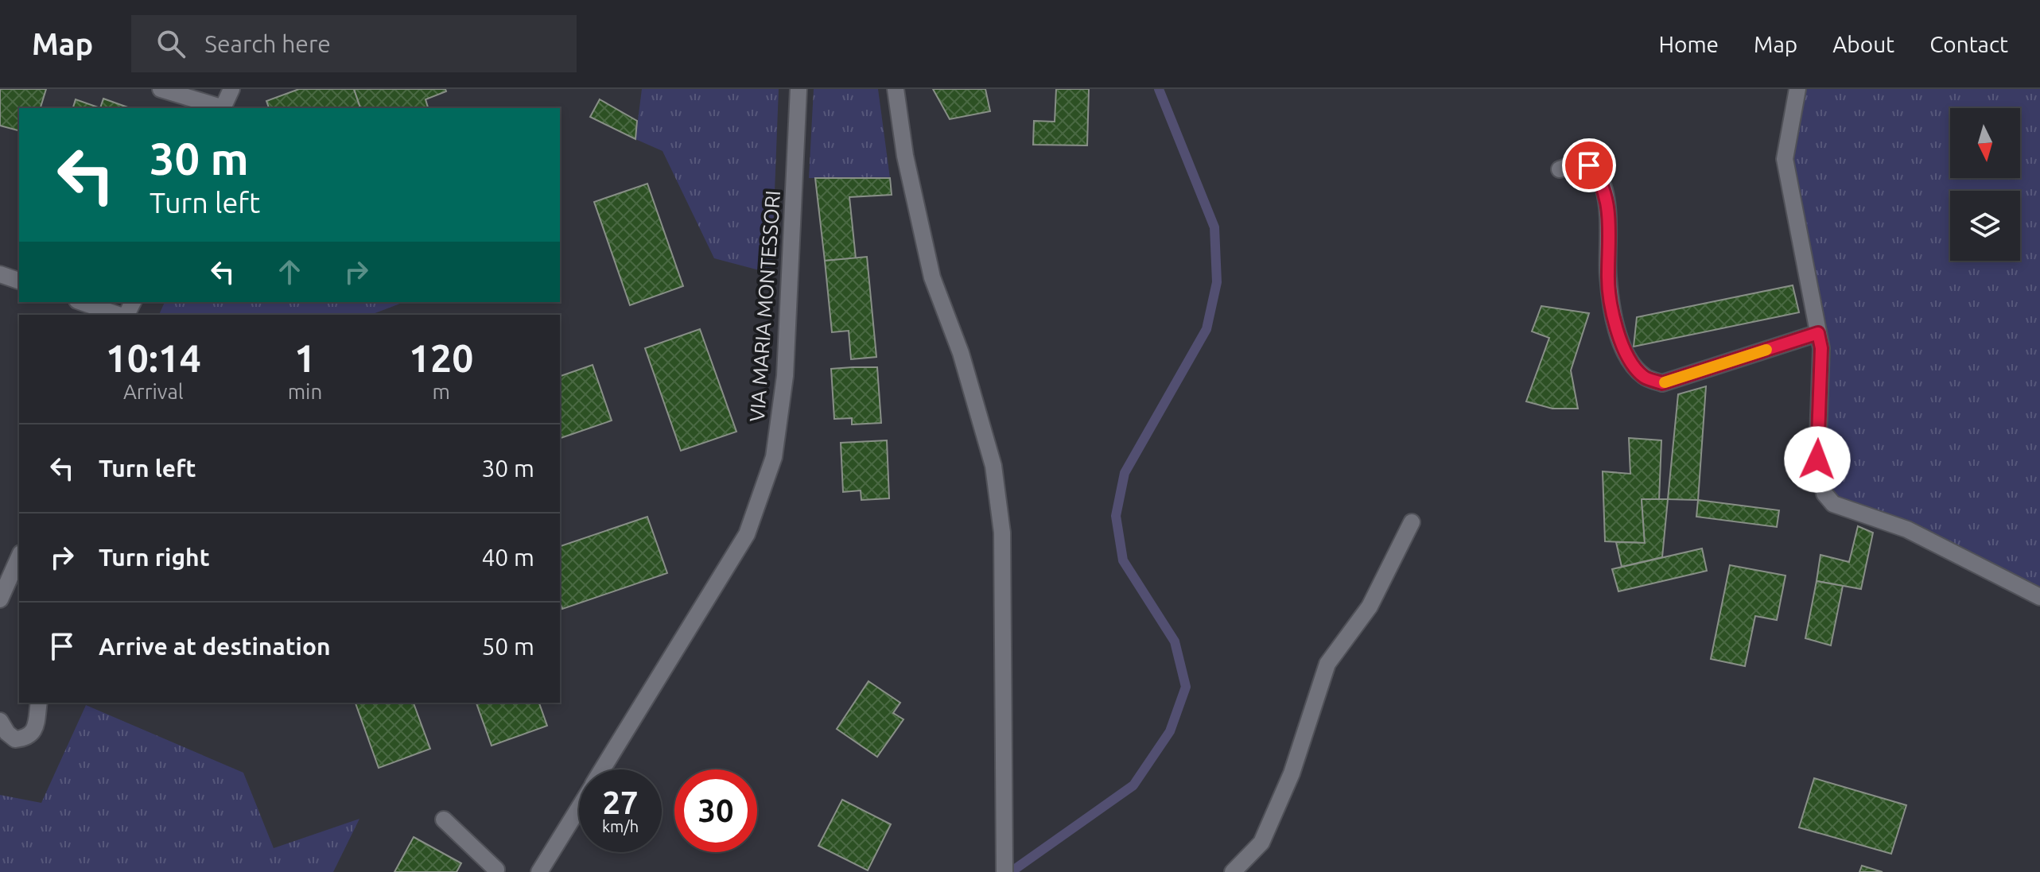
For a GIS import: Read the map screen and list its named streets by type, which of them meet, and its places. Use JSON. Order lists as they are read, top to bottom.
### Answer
{
  "streets": {
    "street": ["VIA MARIA MONTESSORI"]
  },
  "north": "bottom",
  "page": {
    "header": "Map",
    "search": "Search here",
    "nav": [
      "Home",
      "Map",
      "About",
      "Contact"
    ],
    "turn": ["30 m", "Turn left"],
    "eta": [
      "10:14",
      "Arrival",
      "1",
      "min",
      "120",
      "m"
    ],
    "list": [
      {
        "name": "Turn left",
        "value": "30 m"
      },
      {
        "name": "Turn right",
        "value": "40 m"
      },
      {
        "name": "Arrive at destination",
        "value": "50 m"
      }
    ],
    "speed": "27 km/h",
    "limit": "30"
  }
}
